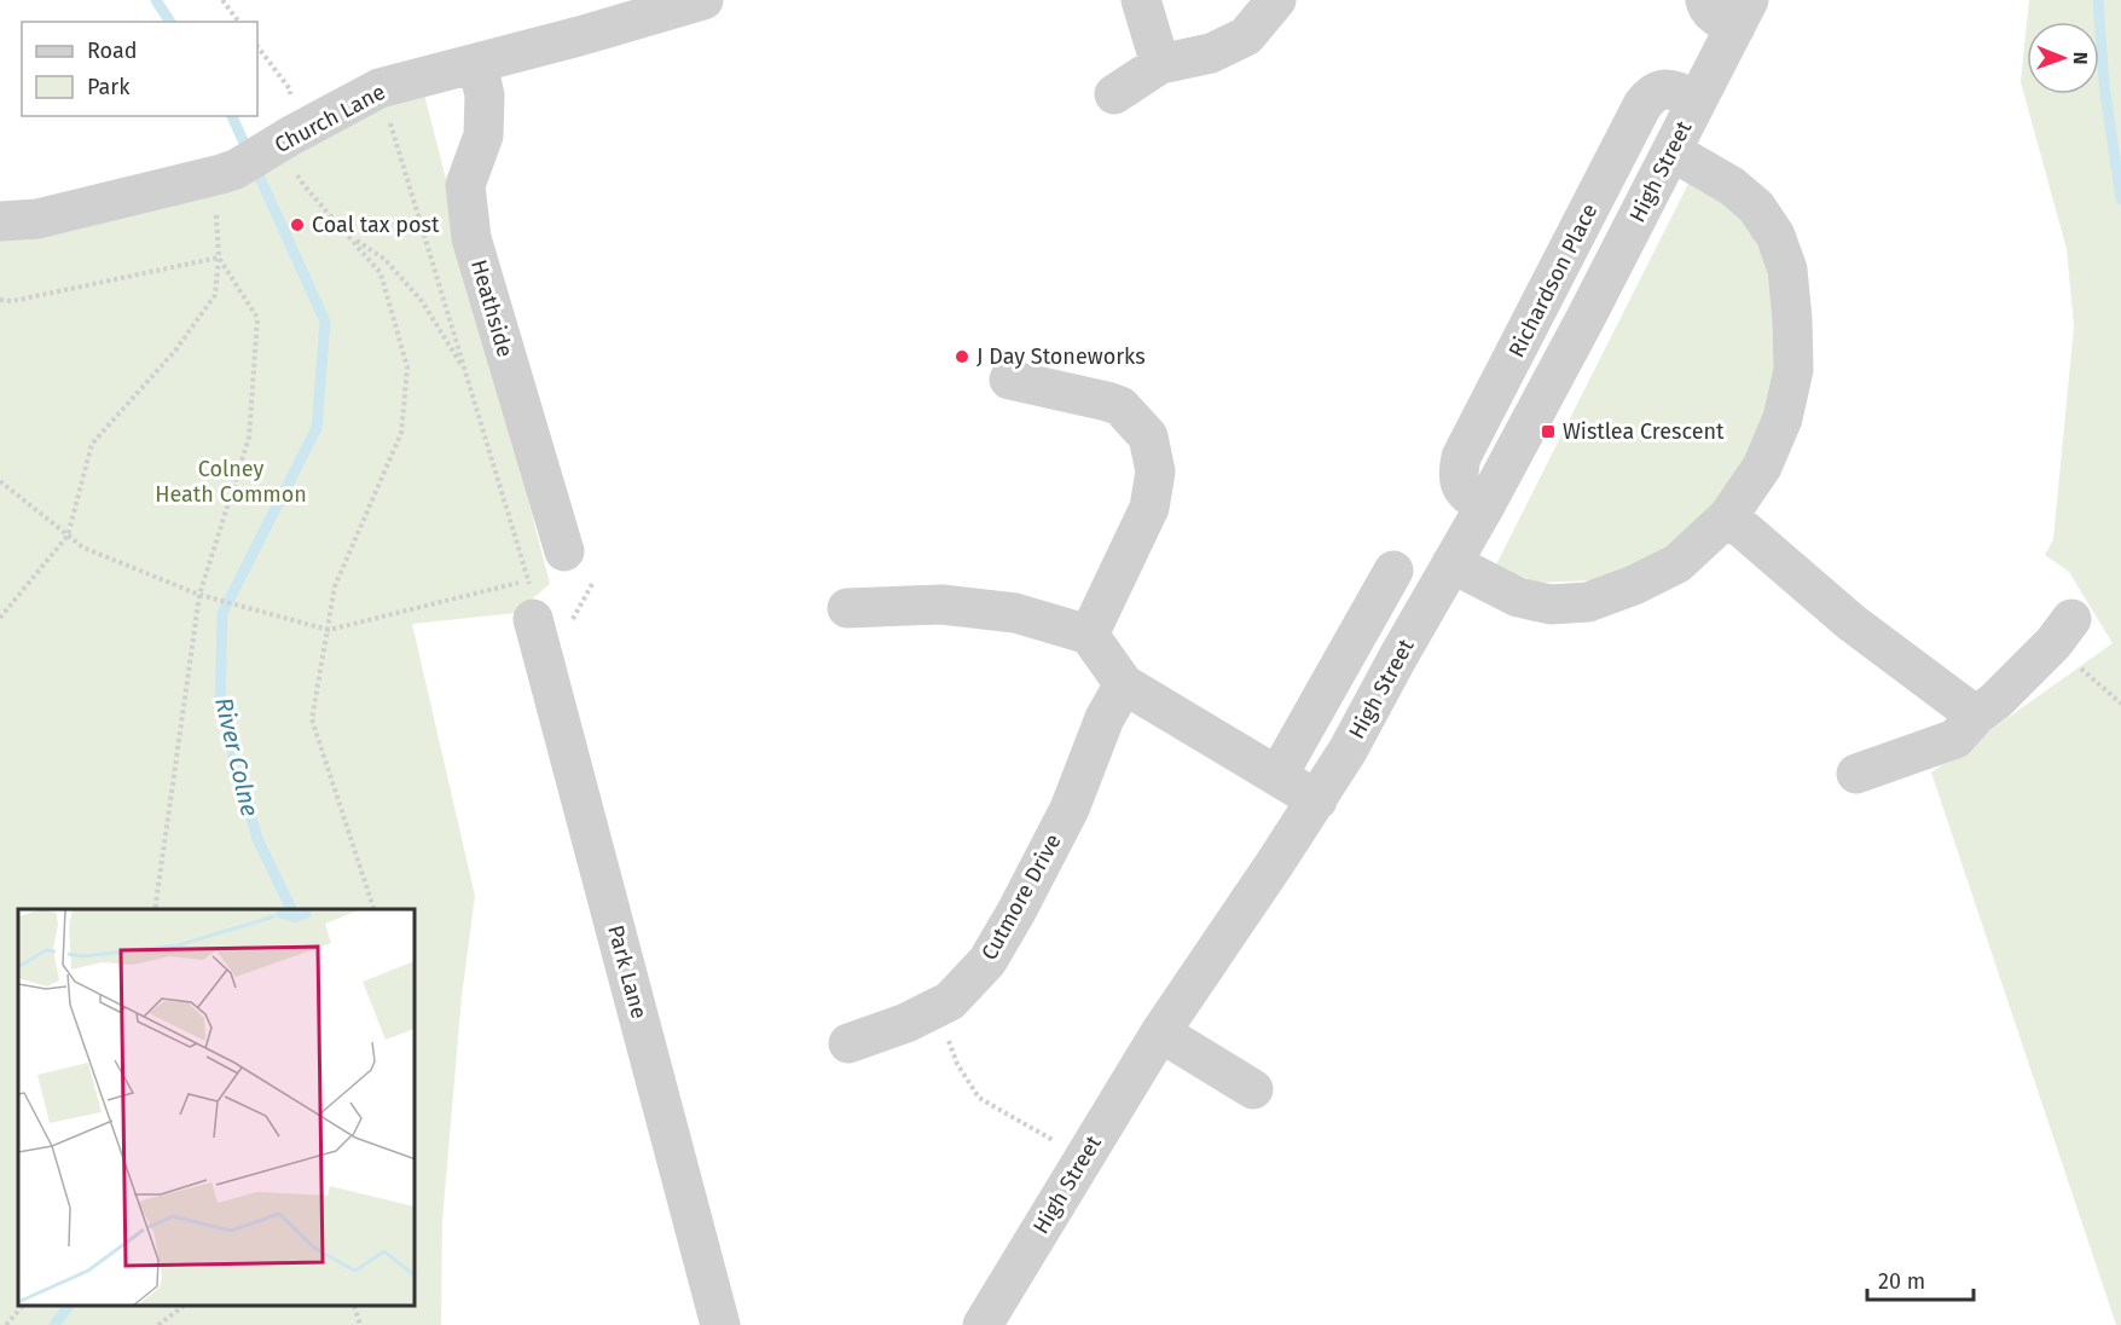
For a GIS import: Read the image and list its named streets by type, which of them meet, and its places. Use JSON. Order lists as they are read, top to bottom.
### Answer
{
  "streets": {
    "street": [
      "Church Lane",
      "High Street",
      "Richardson Place",
      "Heathside",
      "Cutmore Drive",
      "Park Lane"
    ]
  },
  "crossings": [
    ["Church Lane", "Heathside"],
    ["High Street", "Richardson Place"]
  ],
  "water": ["River Colne"],
  "parks": ["Colney Heath Common"],
  "places": {
    "other": ["Coal tax post", "J Day Stoneworks"],
    "transit": ["Wistlea Crescent"]
  },
  "legend": ["Road", "Park"],
  "scale_bar": "20 m",
  "north": "right"
}
